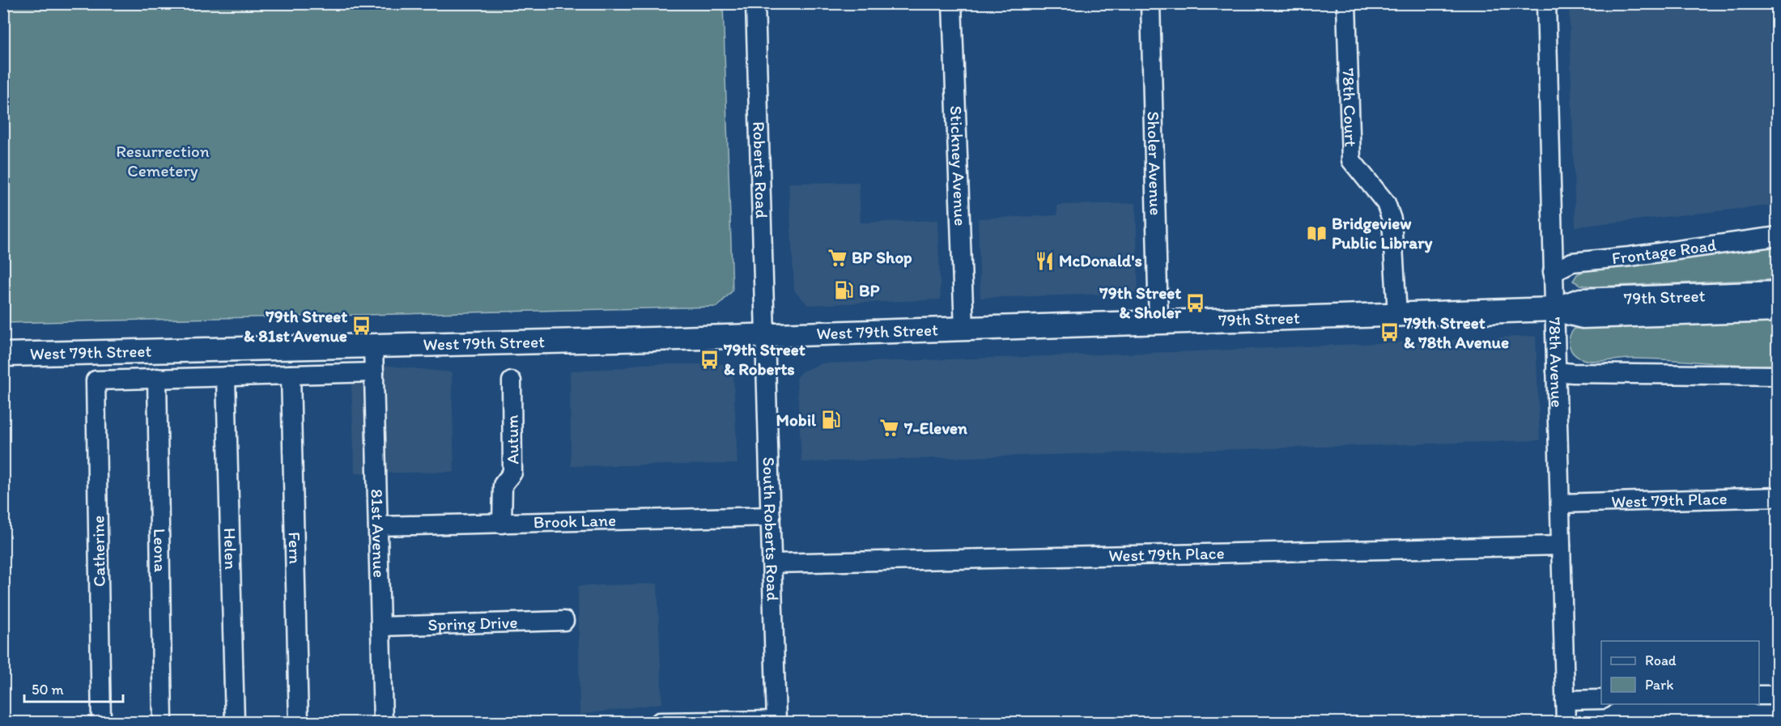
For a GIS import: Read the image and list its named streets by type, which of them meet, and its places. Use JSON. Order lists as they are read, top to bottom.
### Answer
{
  "streets": {
    "main road": ["79th Street", "West 79th Street"],
    "street": [
      "78th Court",
      "Sholer Avenue",
      "Stickney Avenue",
      "Roberts Road",
      "Frontage Road",
      "78th Avenue",
      "Autum",
      "West 79th Place",
      "Brook Lane",
      "South Roberts Road",
      "81st Avenue",
      "Fern",
      "Helen",
      "Leona",
      "Catherine",
      "Spring Drive"
    ]
  },
  "crossings": [
    ["78th Court", "79th Street"],
    ["Sholer Avenue", "79th Street"],
    ["Stickney Avenue", "79th Street"],
    ["Stickney Avenue", "West 79th Street"],
    ["Roberts Road", "West 79th Street"],
    ["Roberts Road", "South Roberts Road"],
    ["Frontage Road", "78th Avenue"],
    ["79th Street", "West 79th Street"],
    ["79th Street", "78th Avenue"],
    ["West 79th Street", "South Roberts Road"],
    ["West 79th Street", "81st Avenue"],
    ["78th Avenue", "West 79th Place"],
    ["Autum", "Brook Lane"],
    ["West 79th Place", "South Roberts Road"],
    ["Brook Lane", "South Roberts Road"],
    ["Brook Lane", "81st Avenue"],
    ["81st Avenue", "Spring Drive"],
    ["Leona", "Catherine"]
  ],
  "parks": ["Resurrection Cemetery"],
  "places": {
    "library": ["Bridgeview Public Library"],
    "supermarket": ["BP Shop", "7-Eleven"],
    "restaurant": ["McDonald's"],
    "fuel station": ["BP", "Mobil"],
    "bus stop": [
      "79th Street & Sholer",
      "79th Street & 81st Avenue",
      "79th Street & 78th Avenue",
      "79th Street & Roberts"
    ]
  },
  "legend": ["Road", "Park"],
  "scale_bar": "50 m"
}
